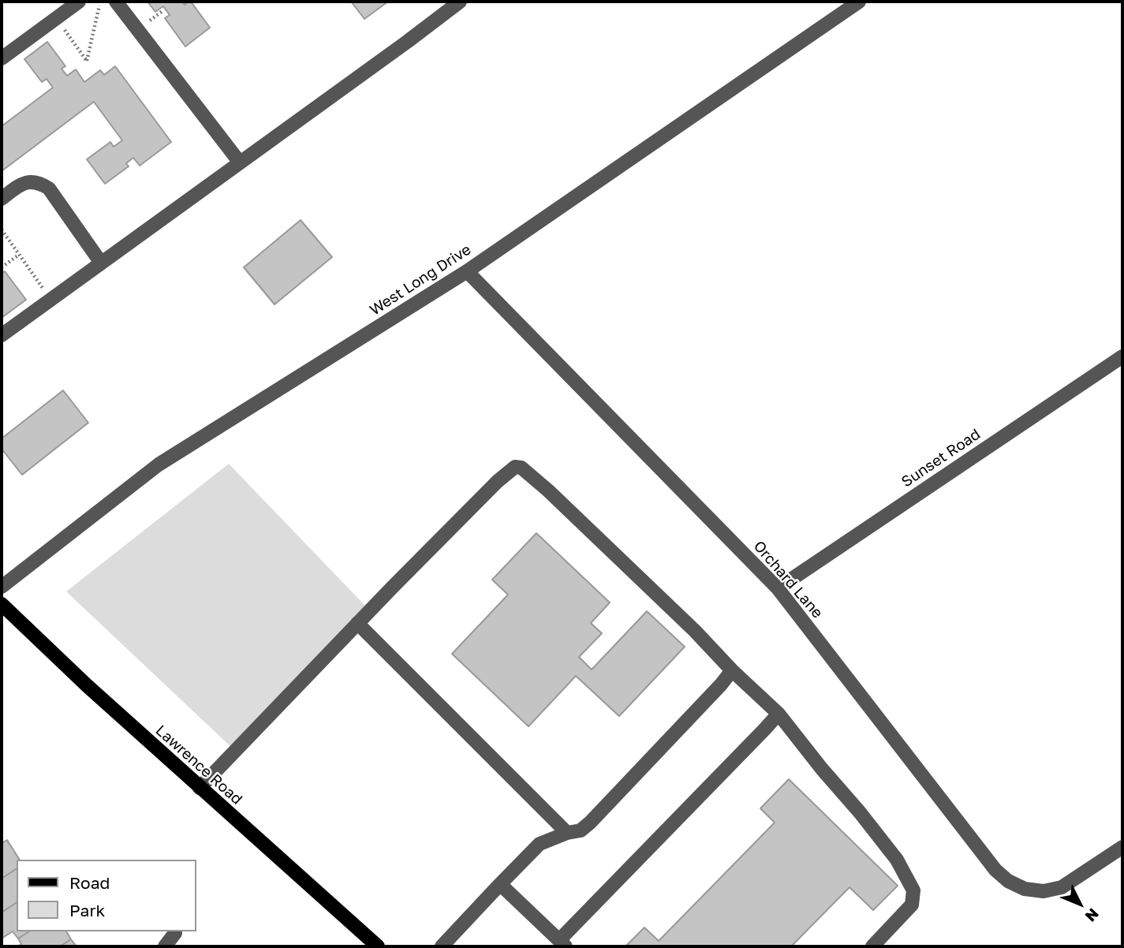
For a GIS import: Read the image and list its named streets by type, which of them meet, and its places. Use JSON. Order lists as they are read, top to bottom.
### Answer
{
  "streets": {
    "main road": ["Lawrence Road"],
    "street": ["West Long Drive", "Sunset Road", "Orchard Lane"]
  },
  "crossings": [
    ["West Long Drive", "Orchard Lane"],
    ["Sunset Road", "Orchard Lane"]
  ],
  "legend": ["Road", "Park"],
  "north": "bottom right"
}
